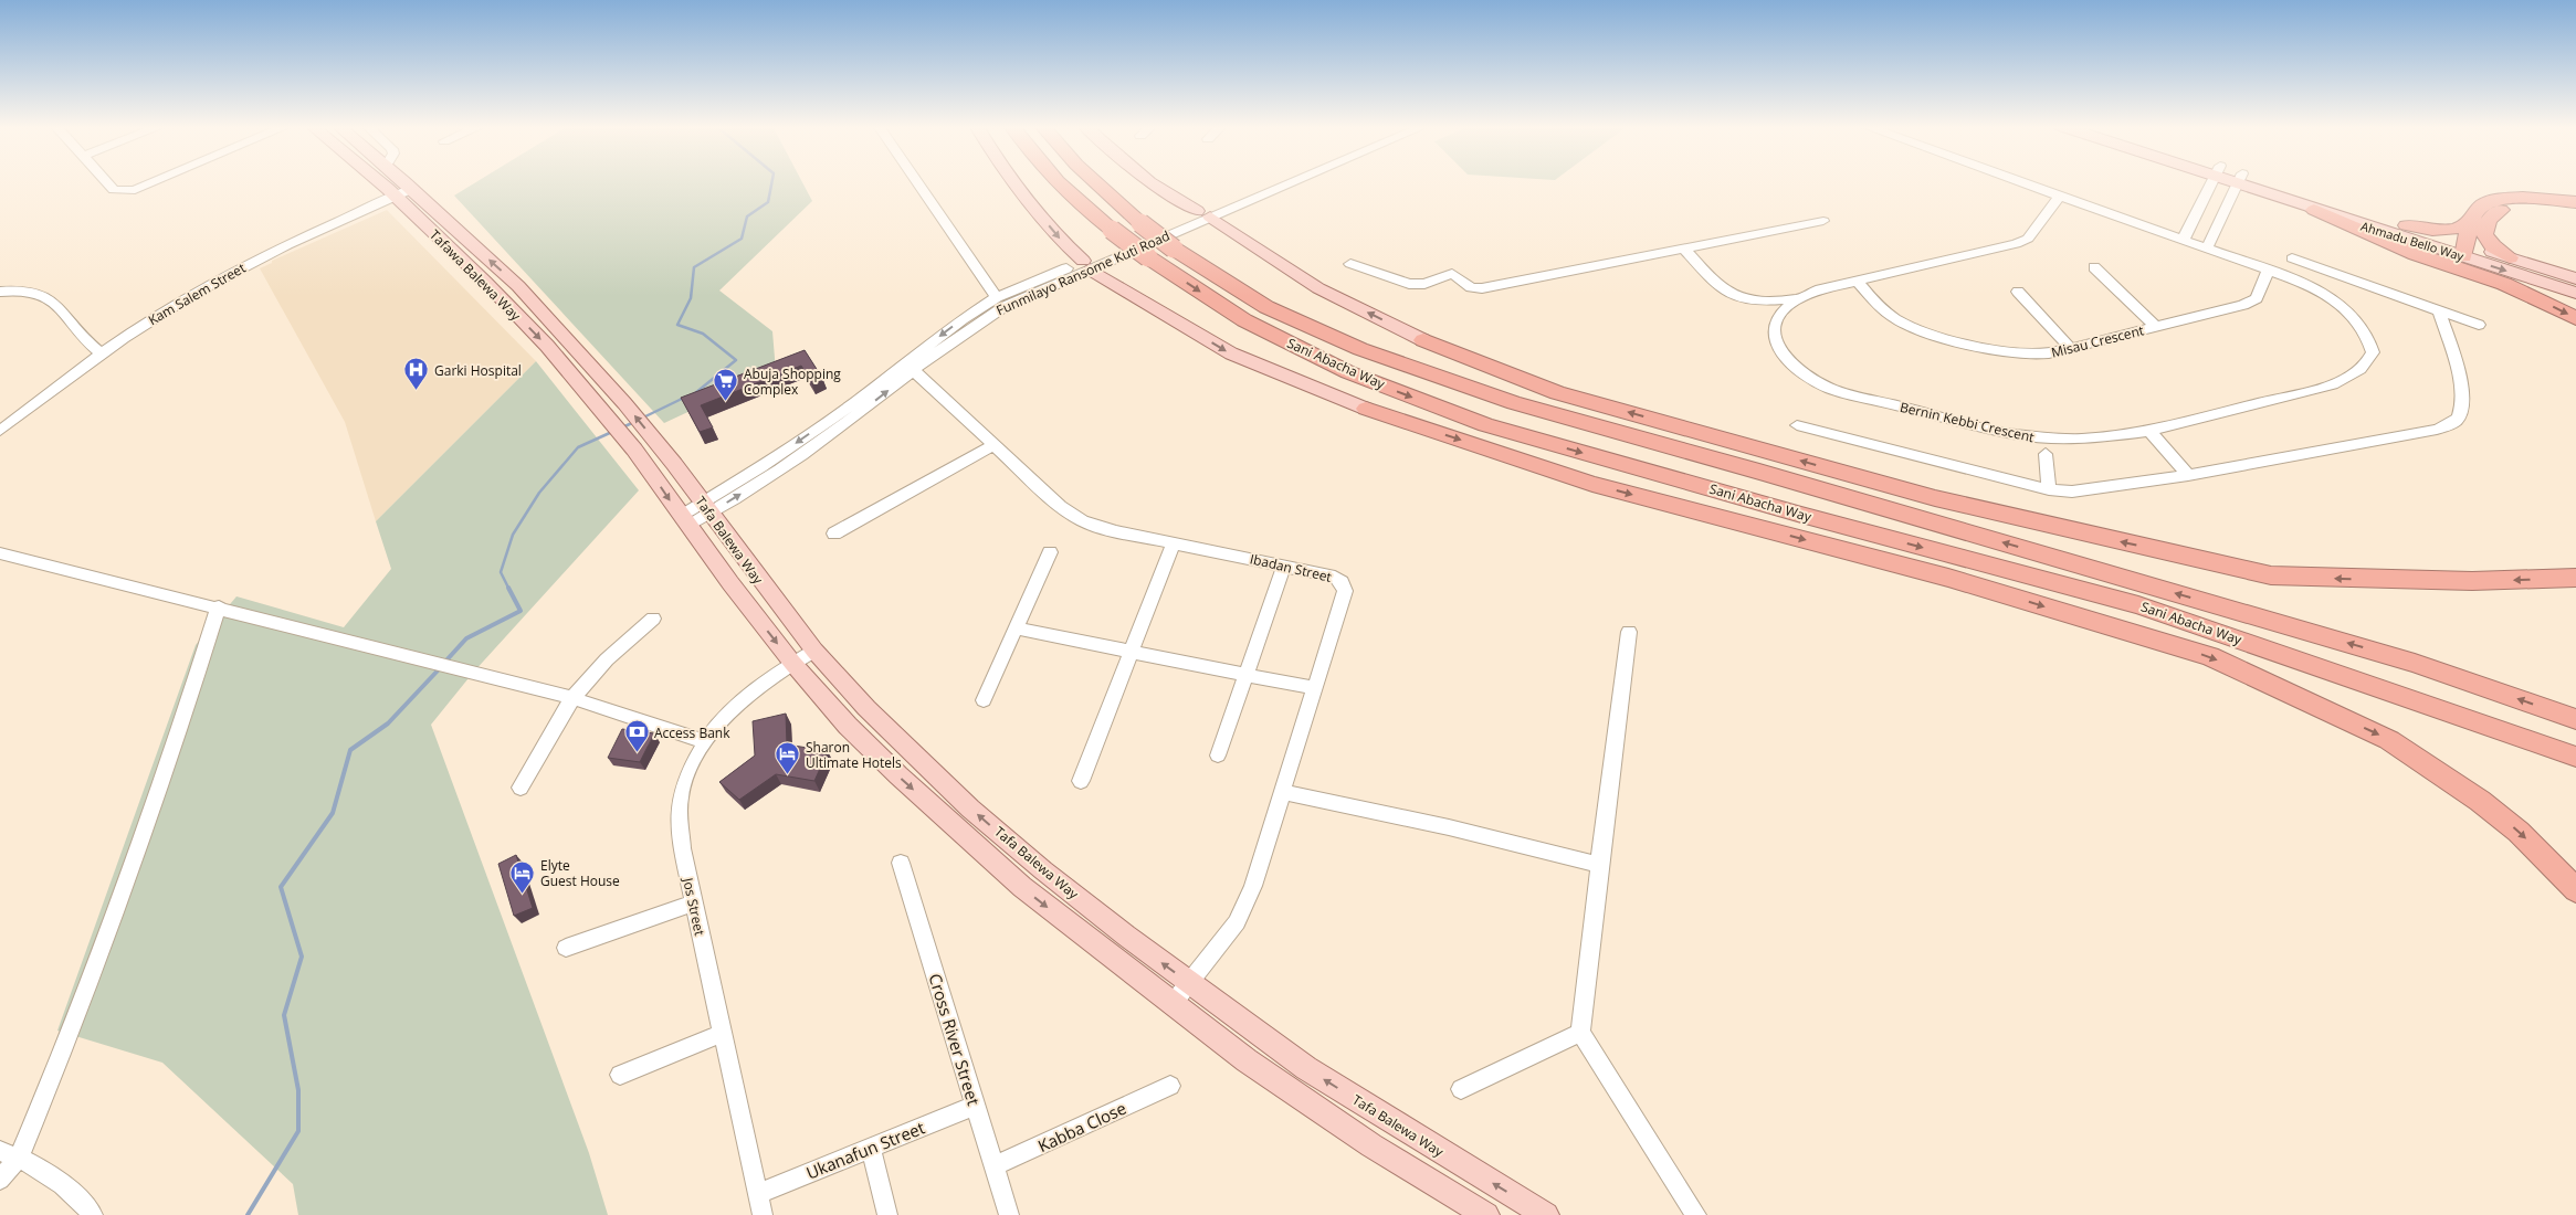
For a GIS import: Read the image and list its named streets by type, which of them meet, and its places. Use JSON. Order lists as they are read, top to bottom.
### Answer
{
  "streets": {
    "highway": ["Sani Abacha Way"],
    "main road": ["Ahmadu Bello Way", "Tafawa Balewa Way", "Tafa Balewa Way"],
    "street": [
      "Funmilayo Ransome Kuti Road",
      "Kam Salem Street",
      "Misau Crescent",
      "Bernin Kebbi Crescent",
      "Ibadan Street",
      "Jos Street",
      "Cross River Street",
      "Kabba Close",
      "Ukanafun Street"
    ]
  },
  "crossings": [
    ["Funmilayo Ransome Kuti Road", "Tafa Balewa Way"],
    ["Funmilayo Ransome Kuti Road", "Ibadan Street"],
    ["Tafawa Balewa Way", "Kam Salem Street"],
    ["Tafawa Balewa Way", "Tafa Balewa Way"],
    ["Misau Crescent", "Bernin Kebbi Crescent"],
    ["Tafa Balewa Way", "Ibadan Street"],
    ["Tafa Balewa Way", "Jos Street"],
    ["Jos Street", "Ukanafun Street"],
    ["Cross River Street", "Kabba Close"],
    ["Cross River Street", "Ukanafun Street"]
  ],
  "places": {
    "hospital": ["Garki Hospital"],
    "supermarket": ["Abuja Shopping Complex"],
    "bank": ["Access Bank"],
    "hotel": ["Sharon Ultimate Hotels", "Elyte Guest House"]
  }
}
